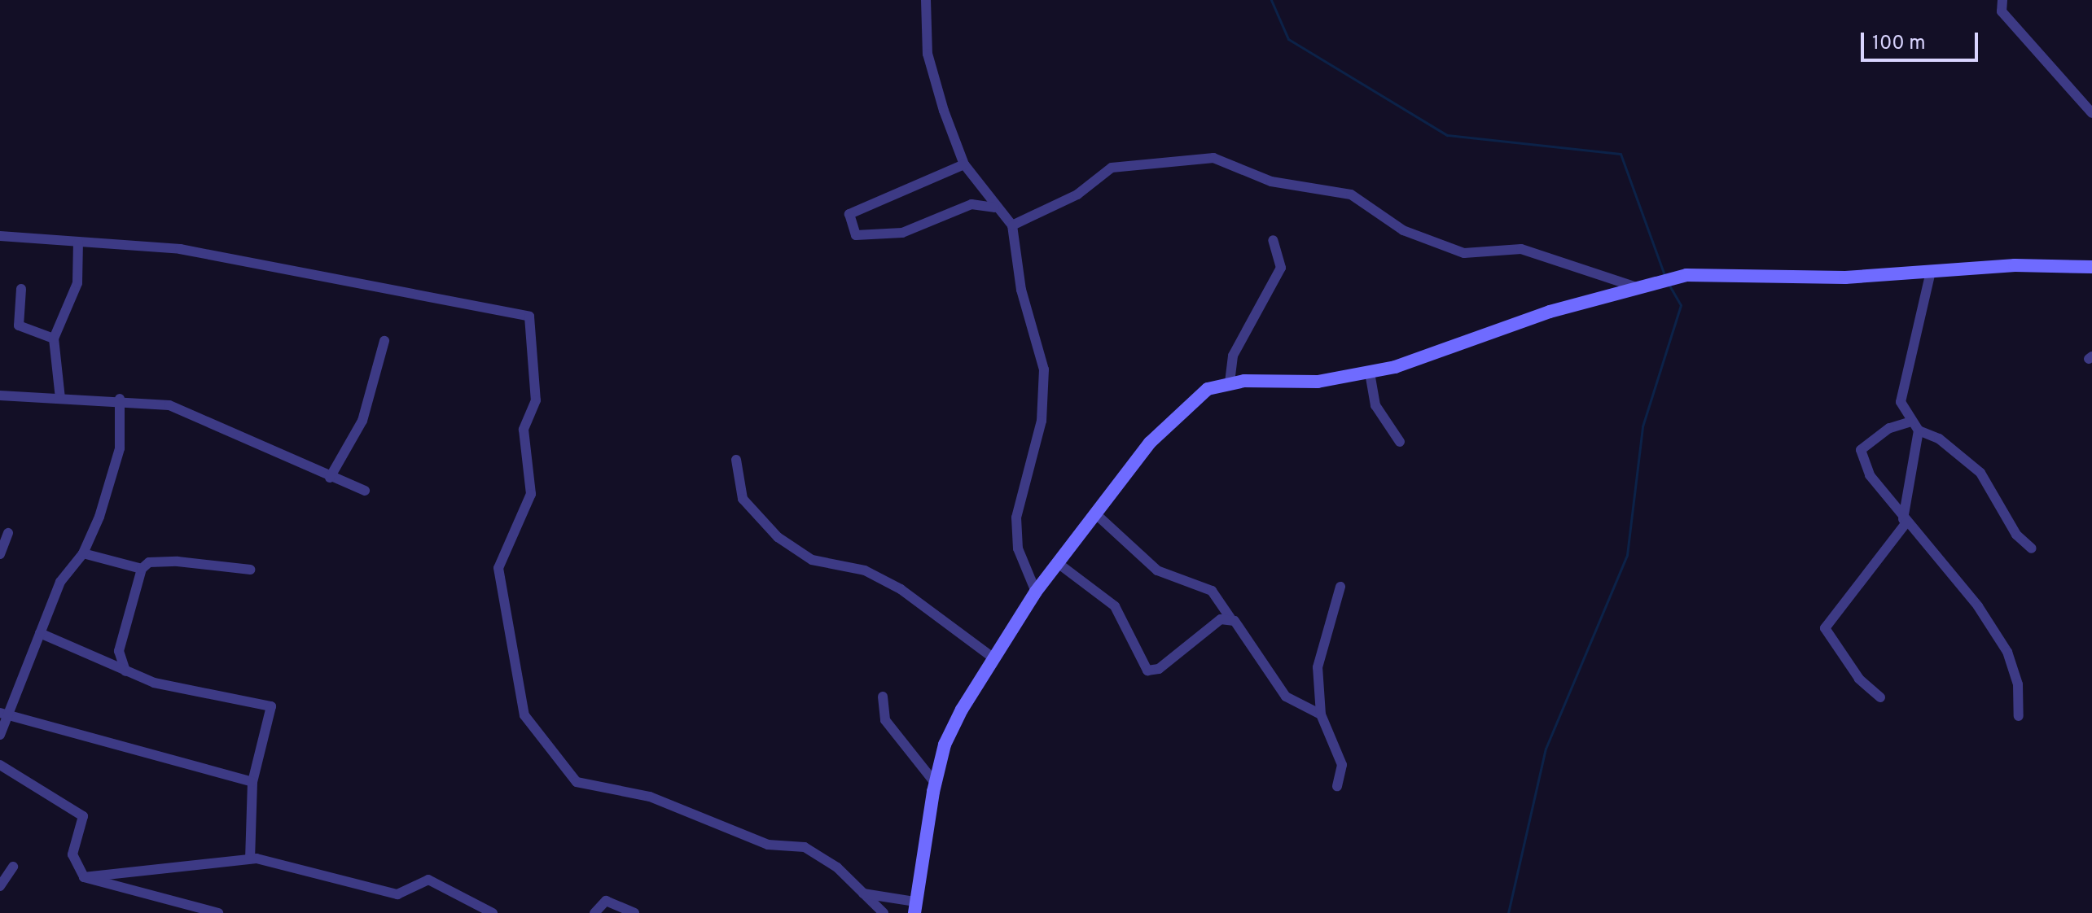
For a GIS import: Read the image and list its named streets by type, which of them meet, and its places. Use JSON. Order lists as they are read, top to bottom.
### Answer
{
  "scale_bar": "100 m"
}
